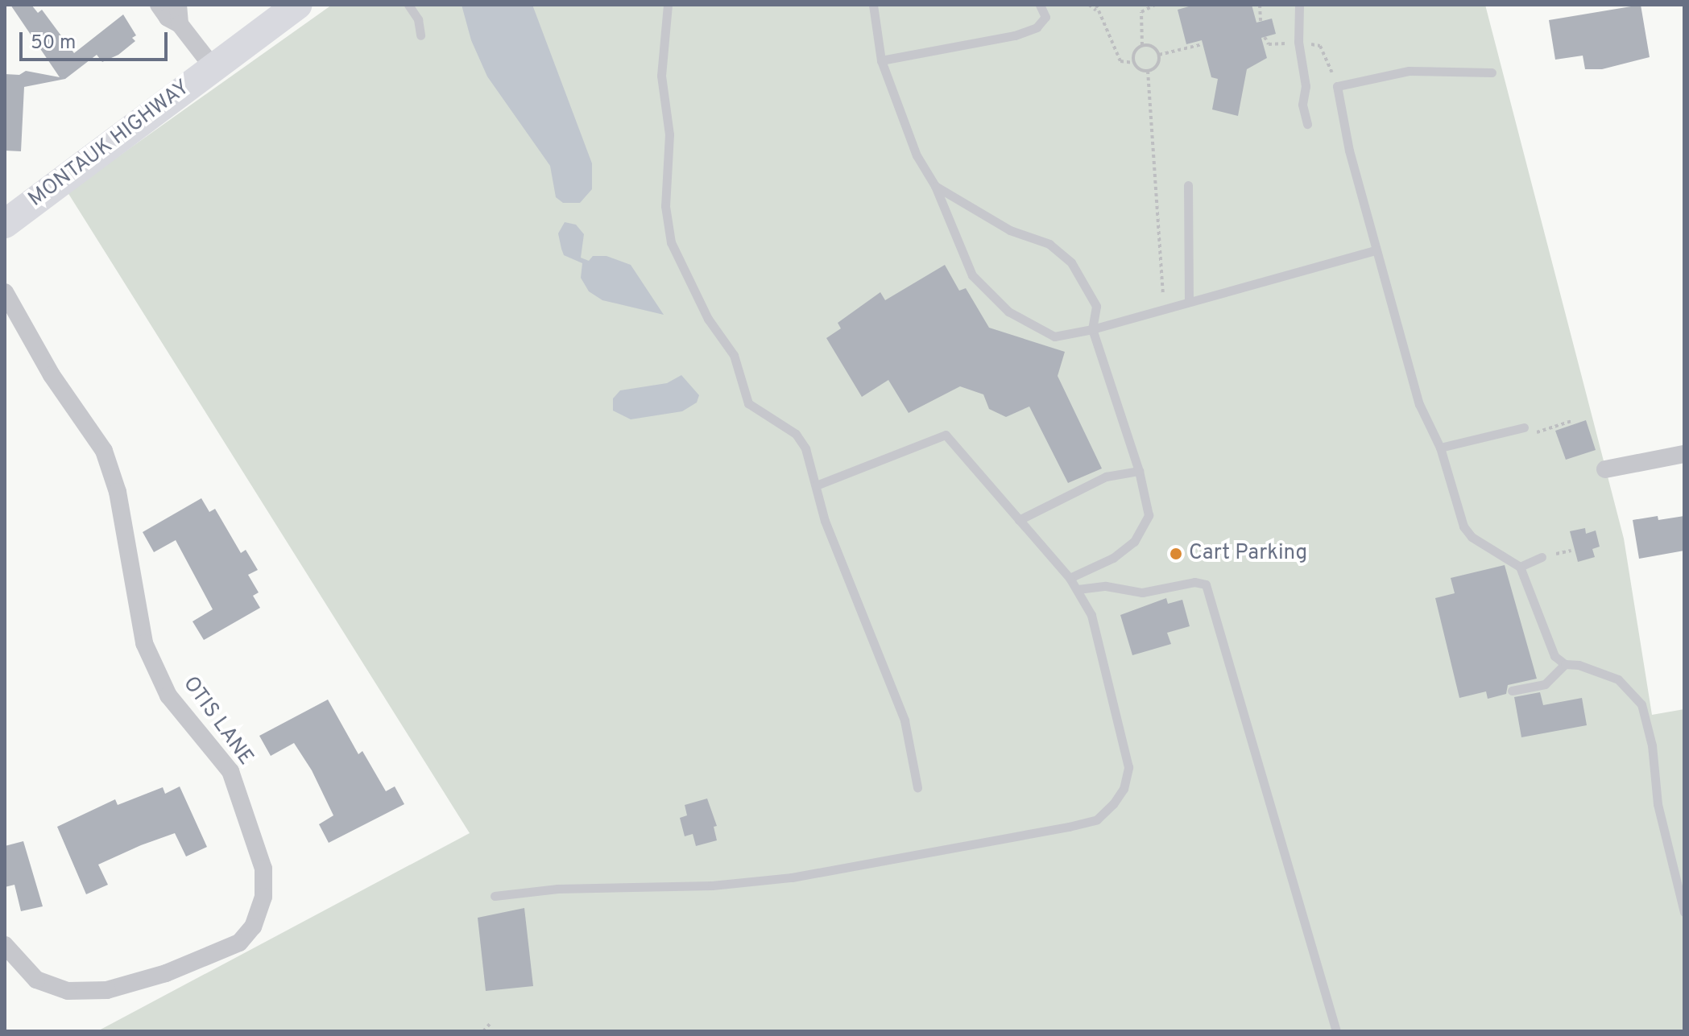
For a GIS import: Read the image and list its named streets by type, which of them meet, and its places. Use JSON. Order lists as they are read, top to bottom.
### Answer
{
  "streets": {
    "main road": ["MONTAUK HIGHWAY"],
    "street": ["OTIS LANE"]
  },
  "places": ["Cart Parking"],
  "scale_bar": "50 m"
}
